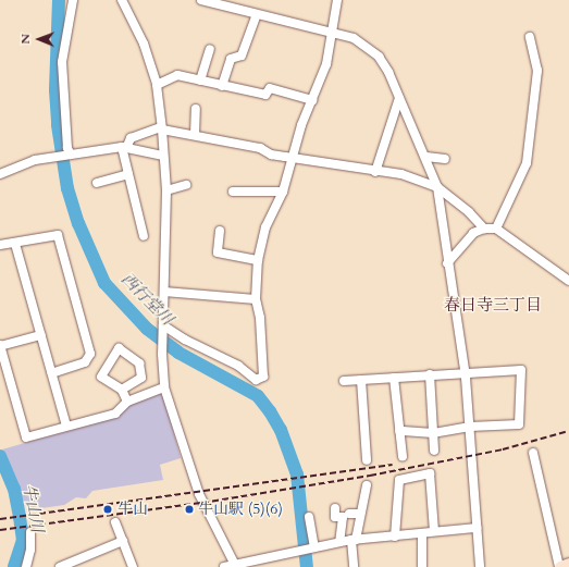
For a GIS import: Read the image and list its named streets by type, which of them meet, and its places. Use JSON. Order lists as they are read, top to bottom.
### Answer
{
  "districts": ["春日寺三丁目"],
  "water": ["西行堂川", "牛山川"],
  "places": ["牛山", "牛山駅 (5)(6)"],
  "north": "left"
}
